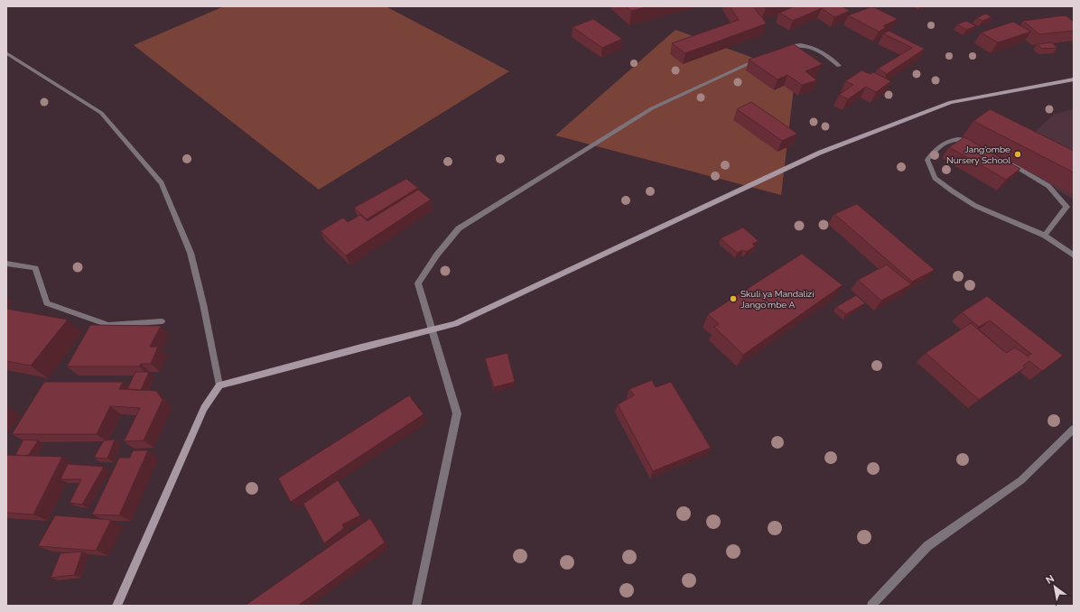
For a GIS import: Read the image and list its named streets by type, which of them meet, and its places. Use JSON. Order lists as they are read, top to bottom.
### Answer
{
  "places": ["Jang'ombe Nursery School", "Skuli ya Mandalizi Jango'mbe A"],
  "north": "top left"
}
